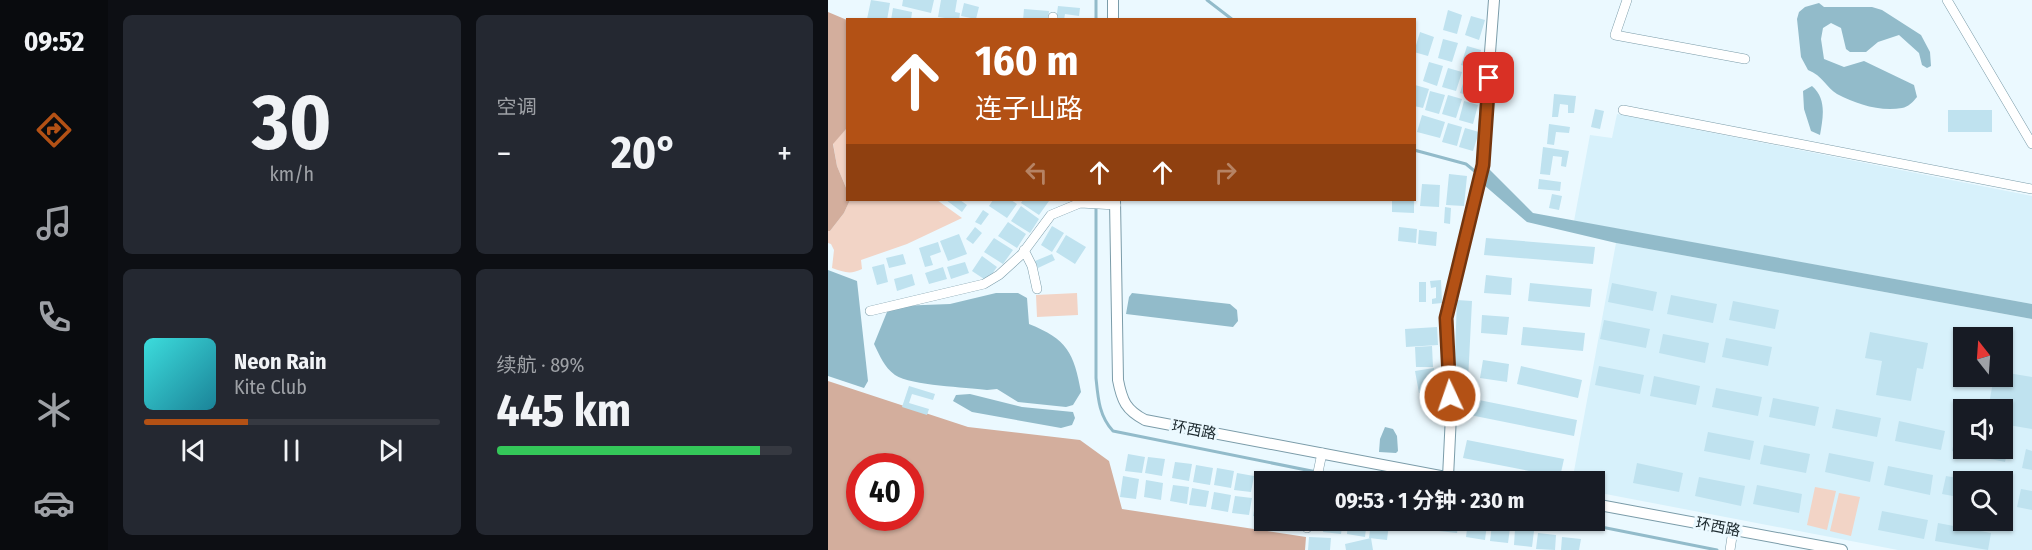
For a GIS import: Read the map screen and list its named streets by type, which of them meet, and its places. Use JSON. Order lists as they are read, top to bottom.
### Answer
{
  "streets": {
    "street": ["环西路"]
  },
  "north": "top",
  "page": {
    "tabs": "09:52",
    "tile": [
      ["30", "km/h"],
      "空调",
      ["续航 · 89%", "445 km"]
    ],
    "turn": ["160 m", "连子山路"],
    "heat": ["−", "20°", "+"],
    "song": ["Neon Rain", "Kite Club"],
    "limit": "40",
    "trip": "09:53 · 1 分钟 · 230 m"
  }
}
